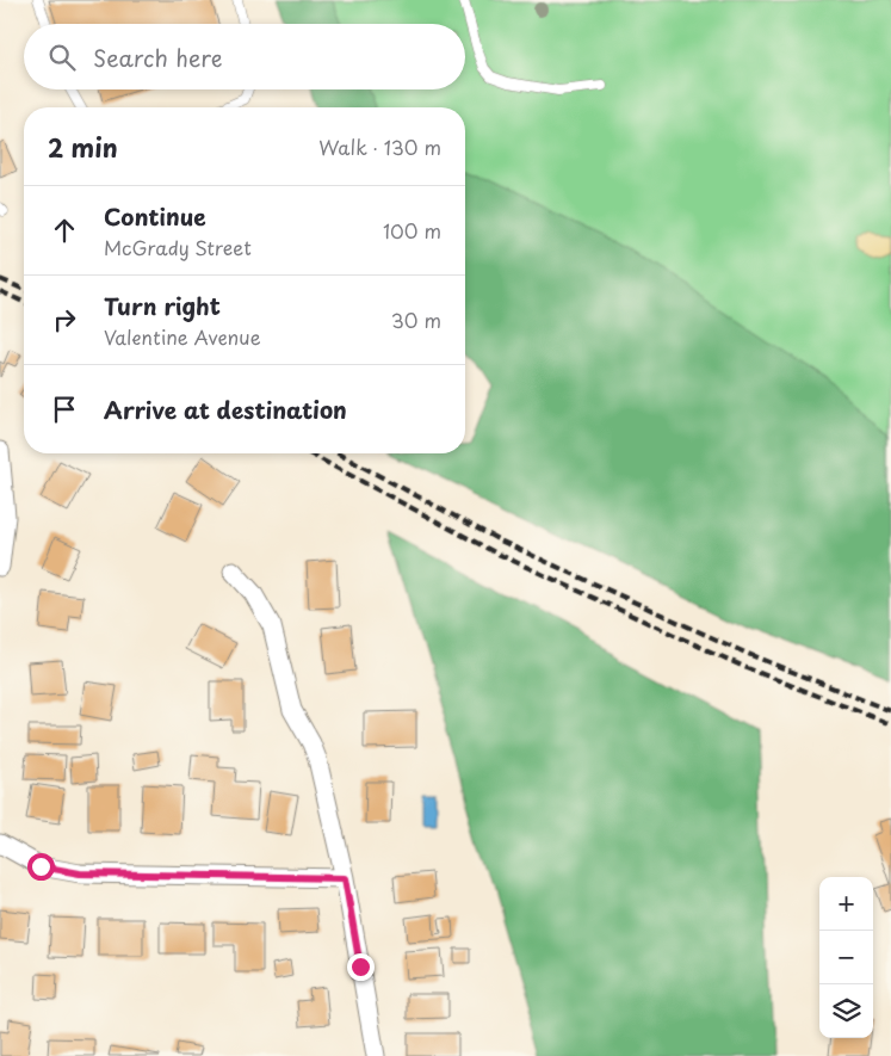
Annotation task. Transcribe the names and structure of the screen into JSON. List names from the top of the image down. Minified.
{"page":{"search":"Search here","heading":["2 min","Walk · 130 m"],"list":[["Continue","McGrady Street","100 m"],["Turn right","Valentine Avenue","30 m"],"Arrive at destination"],"map_buttons":["+","−"]}}
